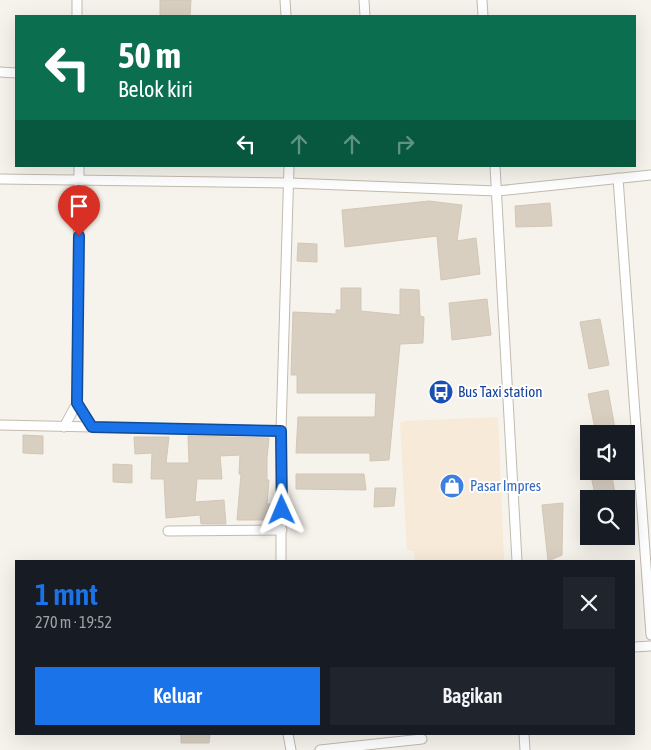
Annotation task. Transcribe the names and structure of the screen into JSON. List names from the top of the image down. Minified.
{"places":{"bus stop":["Bus Taxi station"],"shop":["Pasar Impres"]},"page":{"turn":["50 m","Belok kiri"],"heading":["1 mnt","270 m · 19:52"],"buttons":["Keluar","Bagikan"]}}
